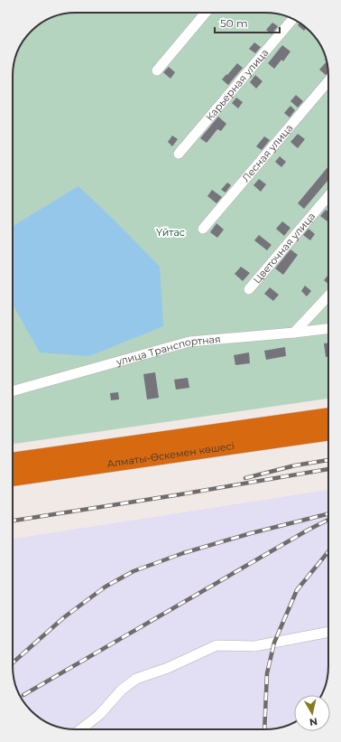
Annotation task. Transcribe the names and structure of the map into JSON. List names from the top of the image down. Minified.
{"streets":{"highway":["Алматы-Өскемен көшесі"],"street":["Карьерная улица","Лесная улица","Цветочная улица","улица Транспортная"]},"parks":["Үйтас"],"scale_bar":"50 m","north":"bottom"}
